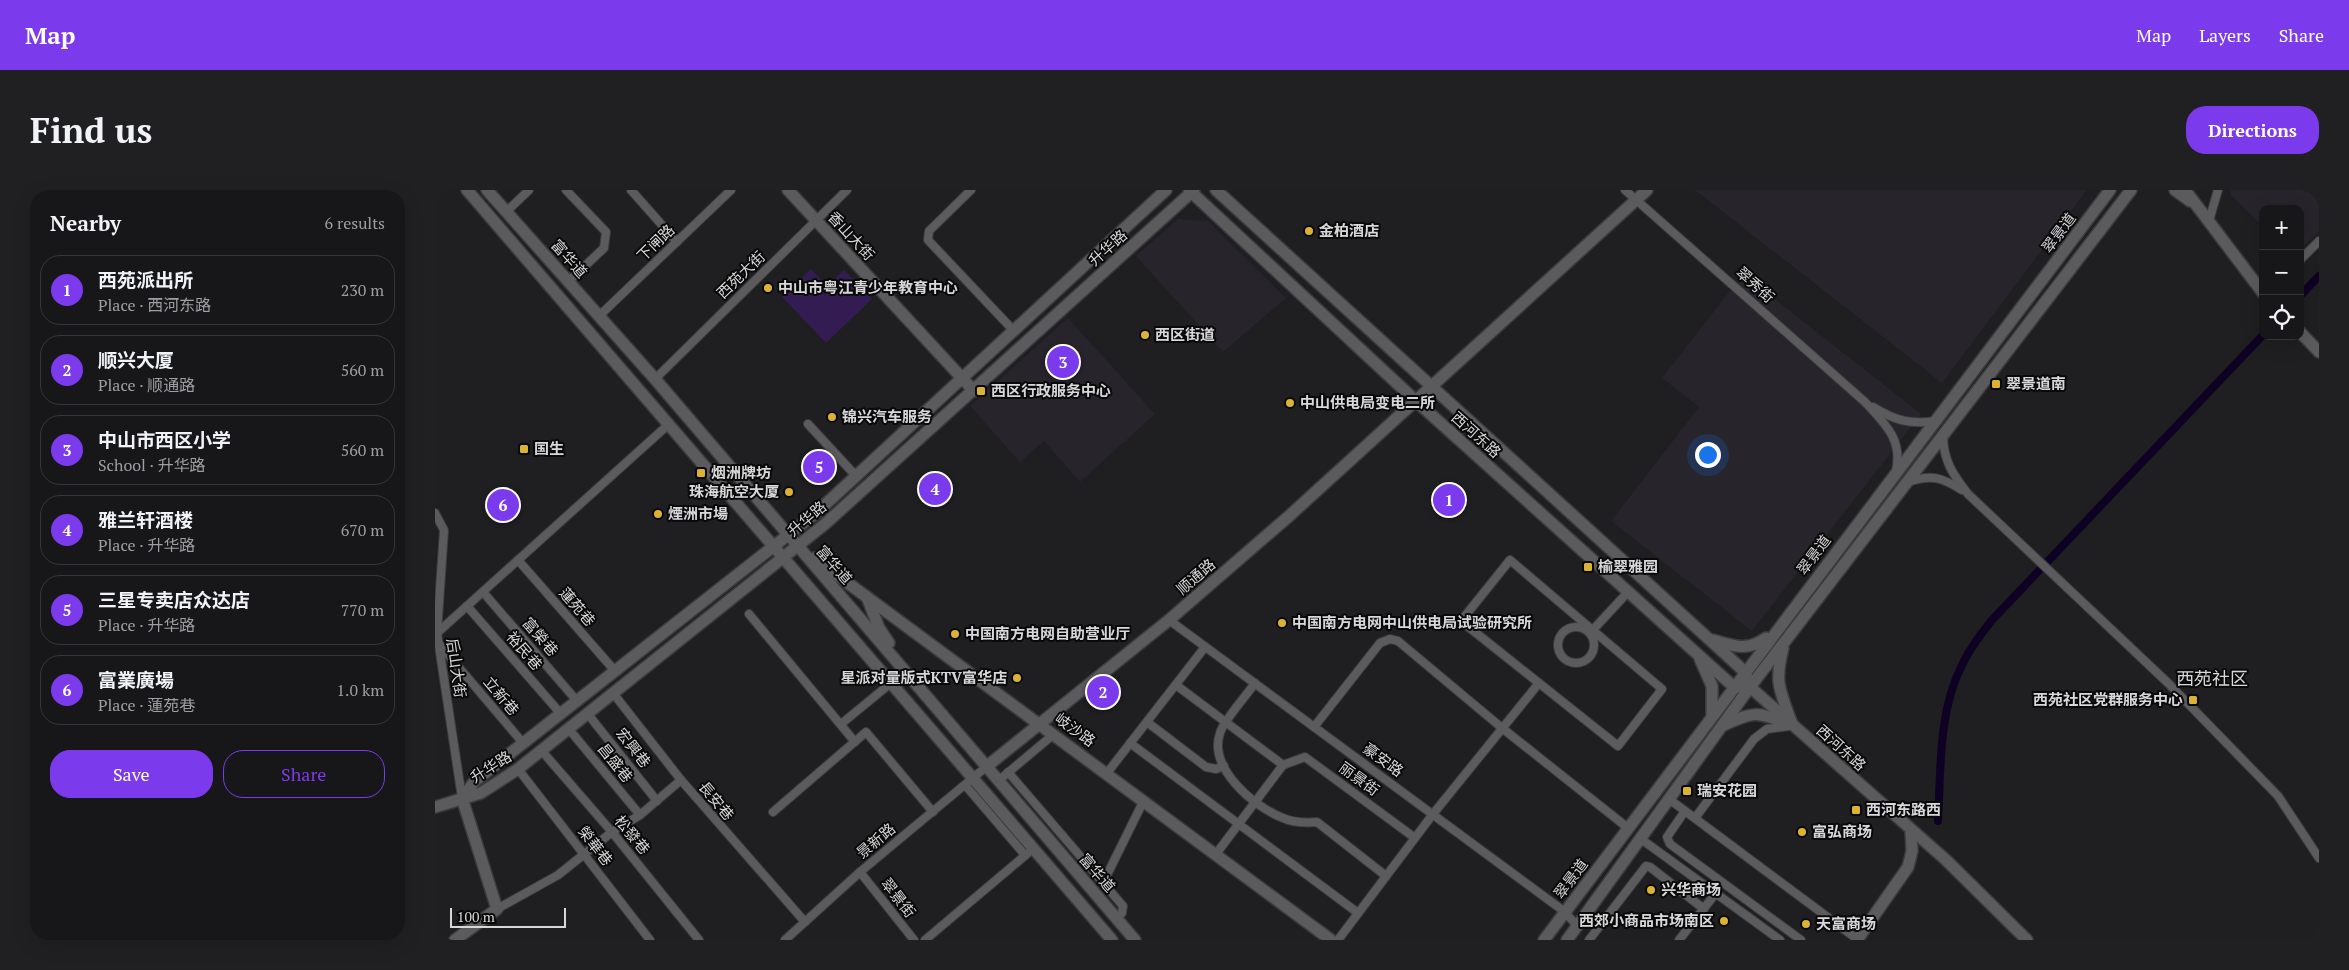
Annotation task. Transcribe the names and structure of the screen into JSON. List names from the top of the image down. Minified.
{"streets":{"main road":["翠景道","香山大街","升华路","富华道","西河东路","顺通路","岐沙路"],"street":["下闸路","西苑大街","翠秀街","蓮苑巷","富榮巷","裕民巷","后山大街","立新巷","宏興巷","豪安路","昌盛巷","丽景街","長安巷","松發巷","景新路","榮華巷","翠景街"]},"crossings":[["翠景道","西河东路"],["翠景道","豪安路"],["香山大街","升华路"],["香山大街","西苑大街"],["下闸路","富华道"],["升华路","富华道"],["升华路","西河东路"],["升华路","蓮苑巷"],["升华路","富榮巷"],["升华路","裕民巷"],["升华路","后山大街"],["升华路","立新巷"],["升华路","岐沙路"],["升华路","宏興巷"],["升华路","昌盛巷"],["升华路","長安巷"],["升华路","松發巷"],["升华路","榮華巷"],["富华道","西苑大街"],["富华道","顺通路"],["富华道","岐沙路"],["富华道","景新路"],["翠秀街","顺通路"],["西河东路","顺通路"],["顺通路","岐沙路"],["顺通路","豪安路"],["顺通路","景新路"],["后山大街","立新巷"],["長安巷","景新路"],["景新路","翠景街"]],"districts":["西苑社区"],"places":{"other":["金柏酒店","中山市粤江青少年教育中心","西区街道","中山供电局变电二所","锦兴汽车服务","珠海航空大厦","煙洲市場","中国南方电网中山供电局试验研究所","中国南方电网自助营业厅","星派对量版式KTV富华店","富弘商场","兴华商场","西郊小商品市场南区","天富商场"],"transit":["翠景道南","西区行政服务中心","国生","烟洲牌坊","榆翠雅园","西苑社区党群服务中心","瑞安花园","西河东路西"]},"scale_bar":"100 m","page":{"header":"Map","nav":["Map","Layers","Share"],"buttons":["Directions",["Save","Share"]],"title":"Find us","heading":["Nearby","6 results"],"map_buttons":["+","−"],"list":[{"mark":"1","name":"西苑派出所","note":"Place · 西河东路","value":"230 m"},{"mark":"2","name":"顺兴大厦","note":"Place · 顺通路","value":"560 m"},{"mark":"3","name":"中山市西区小学","note":"School · 升华路","value":"560 m"},{"mark":"4","name":"雅兰轩酒楼","note":"Place · 升华路","value":"670 m"},{"mark":"5","name":"三星专卖店众达店","note":"Place · 升华路","value":"770 m"},{"mark":"6","name":"富業廣場","note":"Place · 蓮苑巷","value":"1.0 km"}],"pins":["3","5","4","1","6","2"],"scale":"100 m"}}
